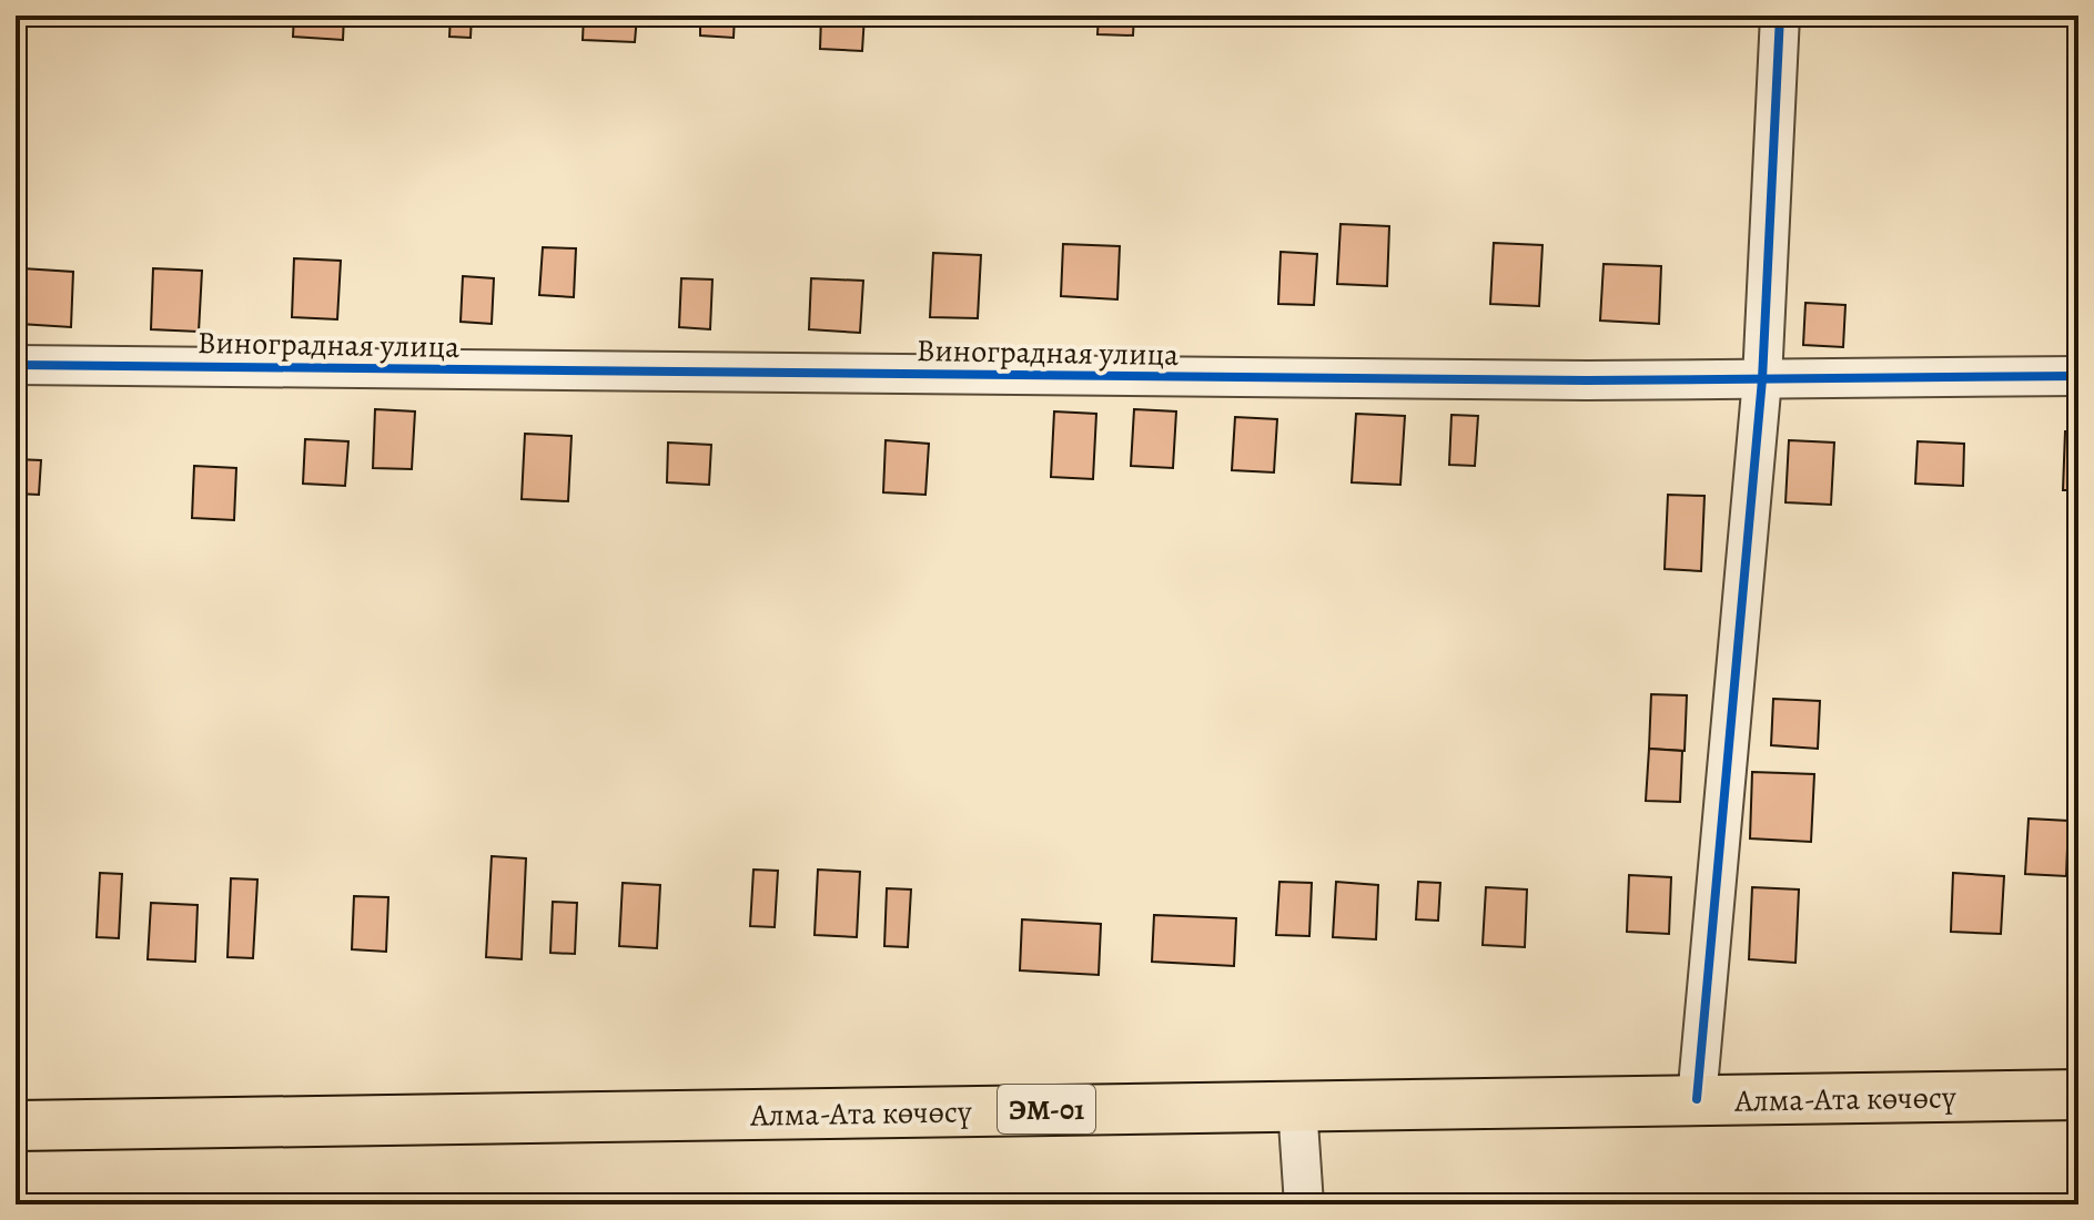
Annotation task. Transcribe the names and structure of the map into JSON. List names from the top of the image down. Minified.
{"streets":{"highway":["Алма-Ата көчөсү","ЭМ-01"],"street":["Виноградная улица"]}}
